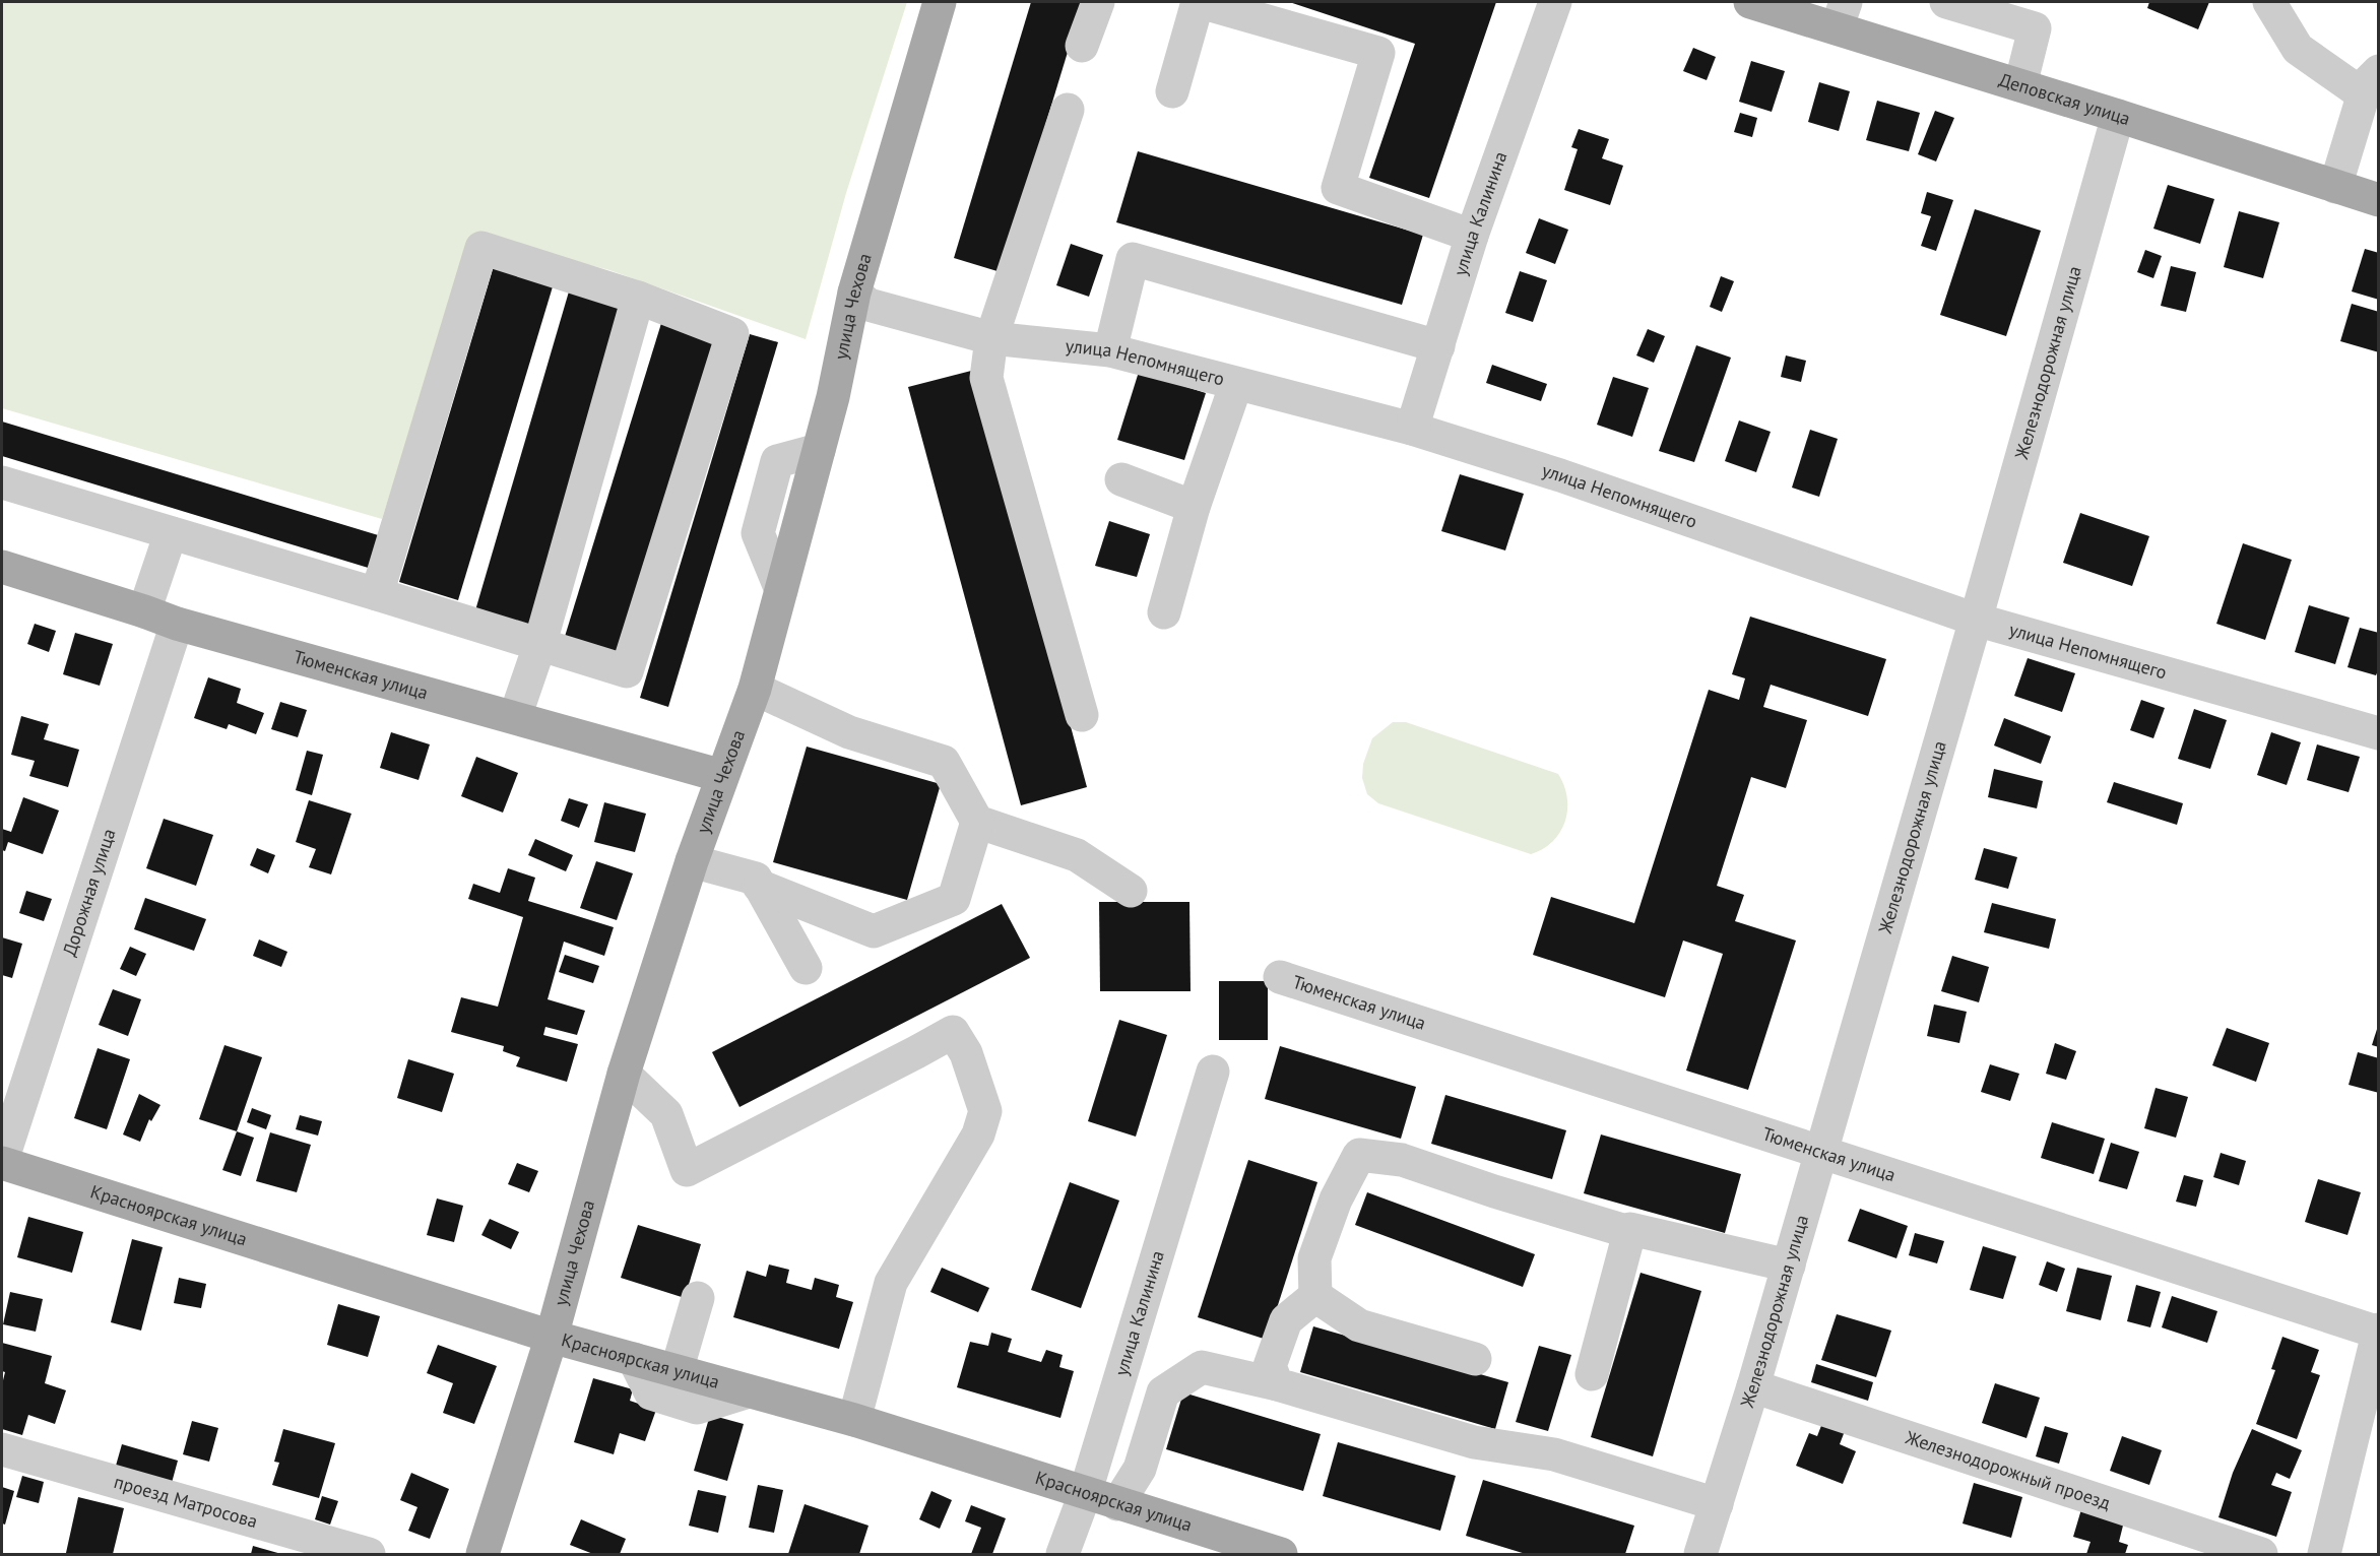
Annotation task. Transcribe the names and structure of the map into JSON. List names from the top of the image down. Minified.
{"streets":{"main road":["Деповская улица","улица Чехова","Тюменская улица","Красноярская улица"],"street":["улица Калинина","Железнодорожная улица","улица Непомнящего","Дорожная улица","Железнодорожный проезд","проезд Матросова"]},"crossings":[["Деповская улица","Железнодорожная улица"],["улица Калинина","улица Непомнящего"],["улица Калинина","Красноярская улица"],["улица Чехова","улица Непомнящего"],["улица Чехова","Тюменская улица"],["улица Чехова","Красноярская улица"],["Железнодорожная улица","улица Непомнящего"],["Железнодорожная улица","Тюменская улица"],["Железнодорожная улица","Железнодорожный проезд"],["Тюменская улица","Дорожная улица"],["Дорожная улица","Красноярская улица"]]}
